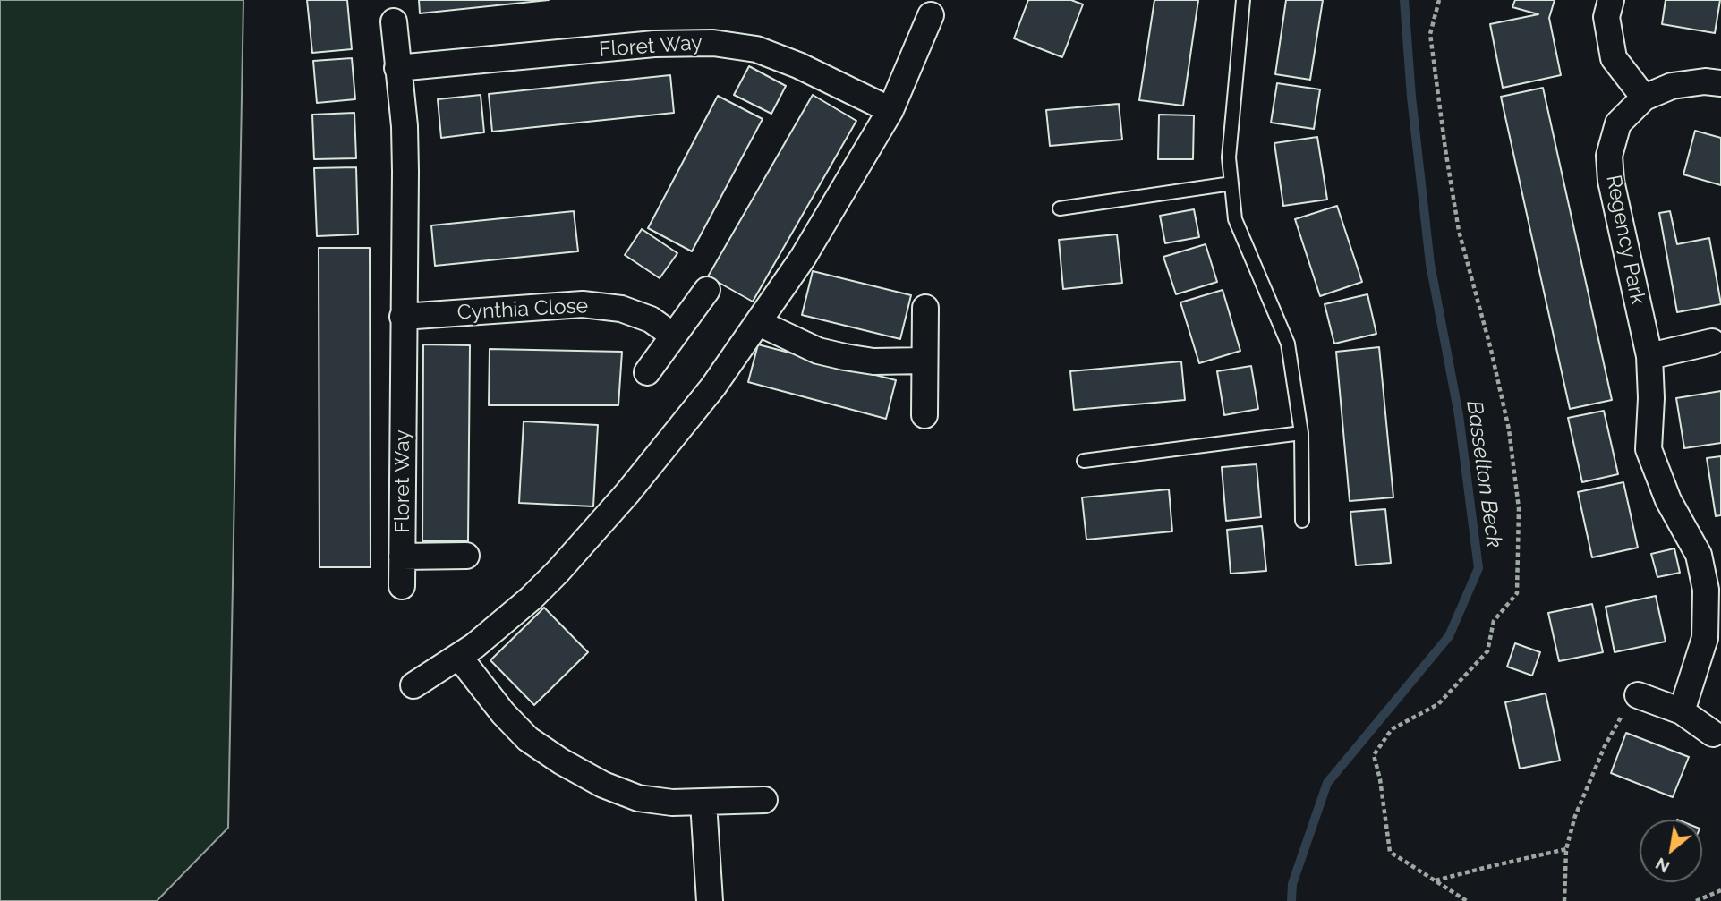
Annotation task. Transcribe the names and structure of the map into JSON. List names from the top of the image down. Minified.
{"streets":{"street":["Floret Way","Regency Park","Cynthia Close"]},"crossings":[["Floret Way","Cynthia Close"]],"water":["Basselton Beck"],"north":"bottom left"}
